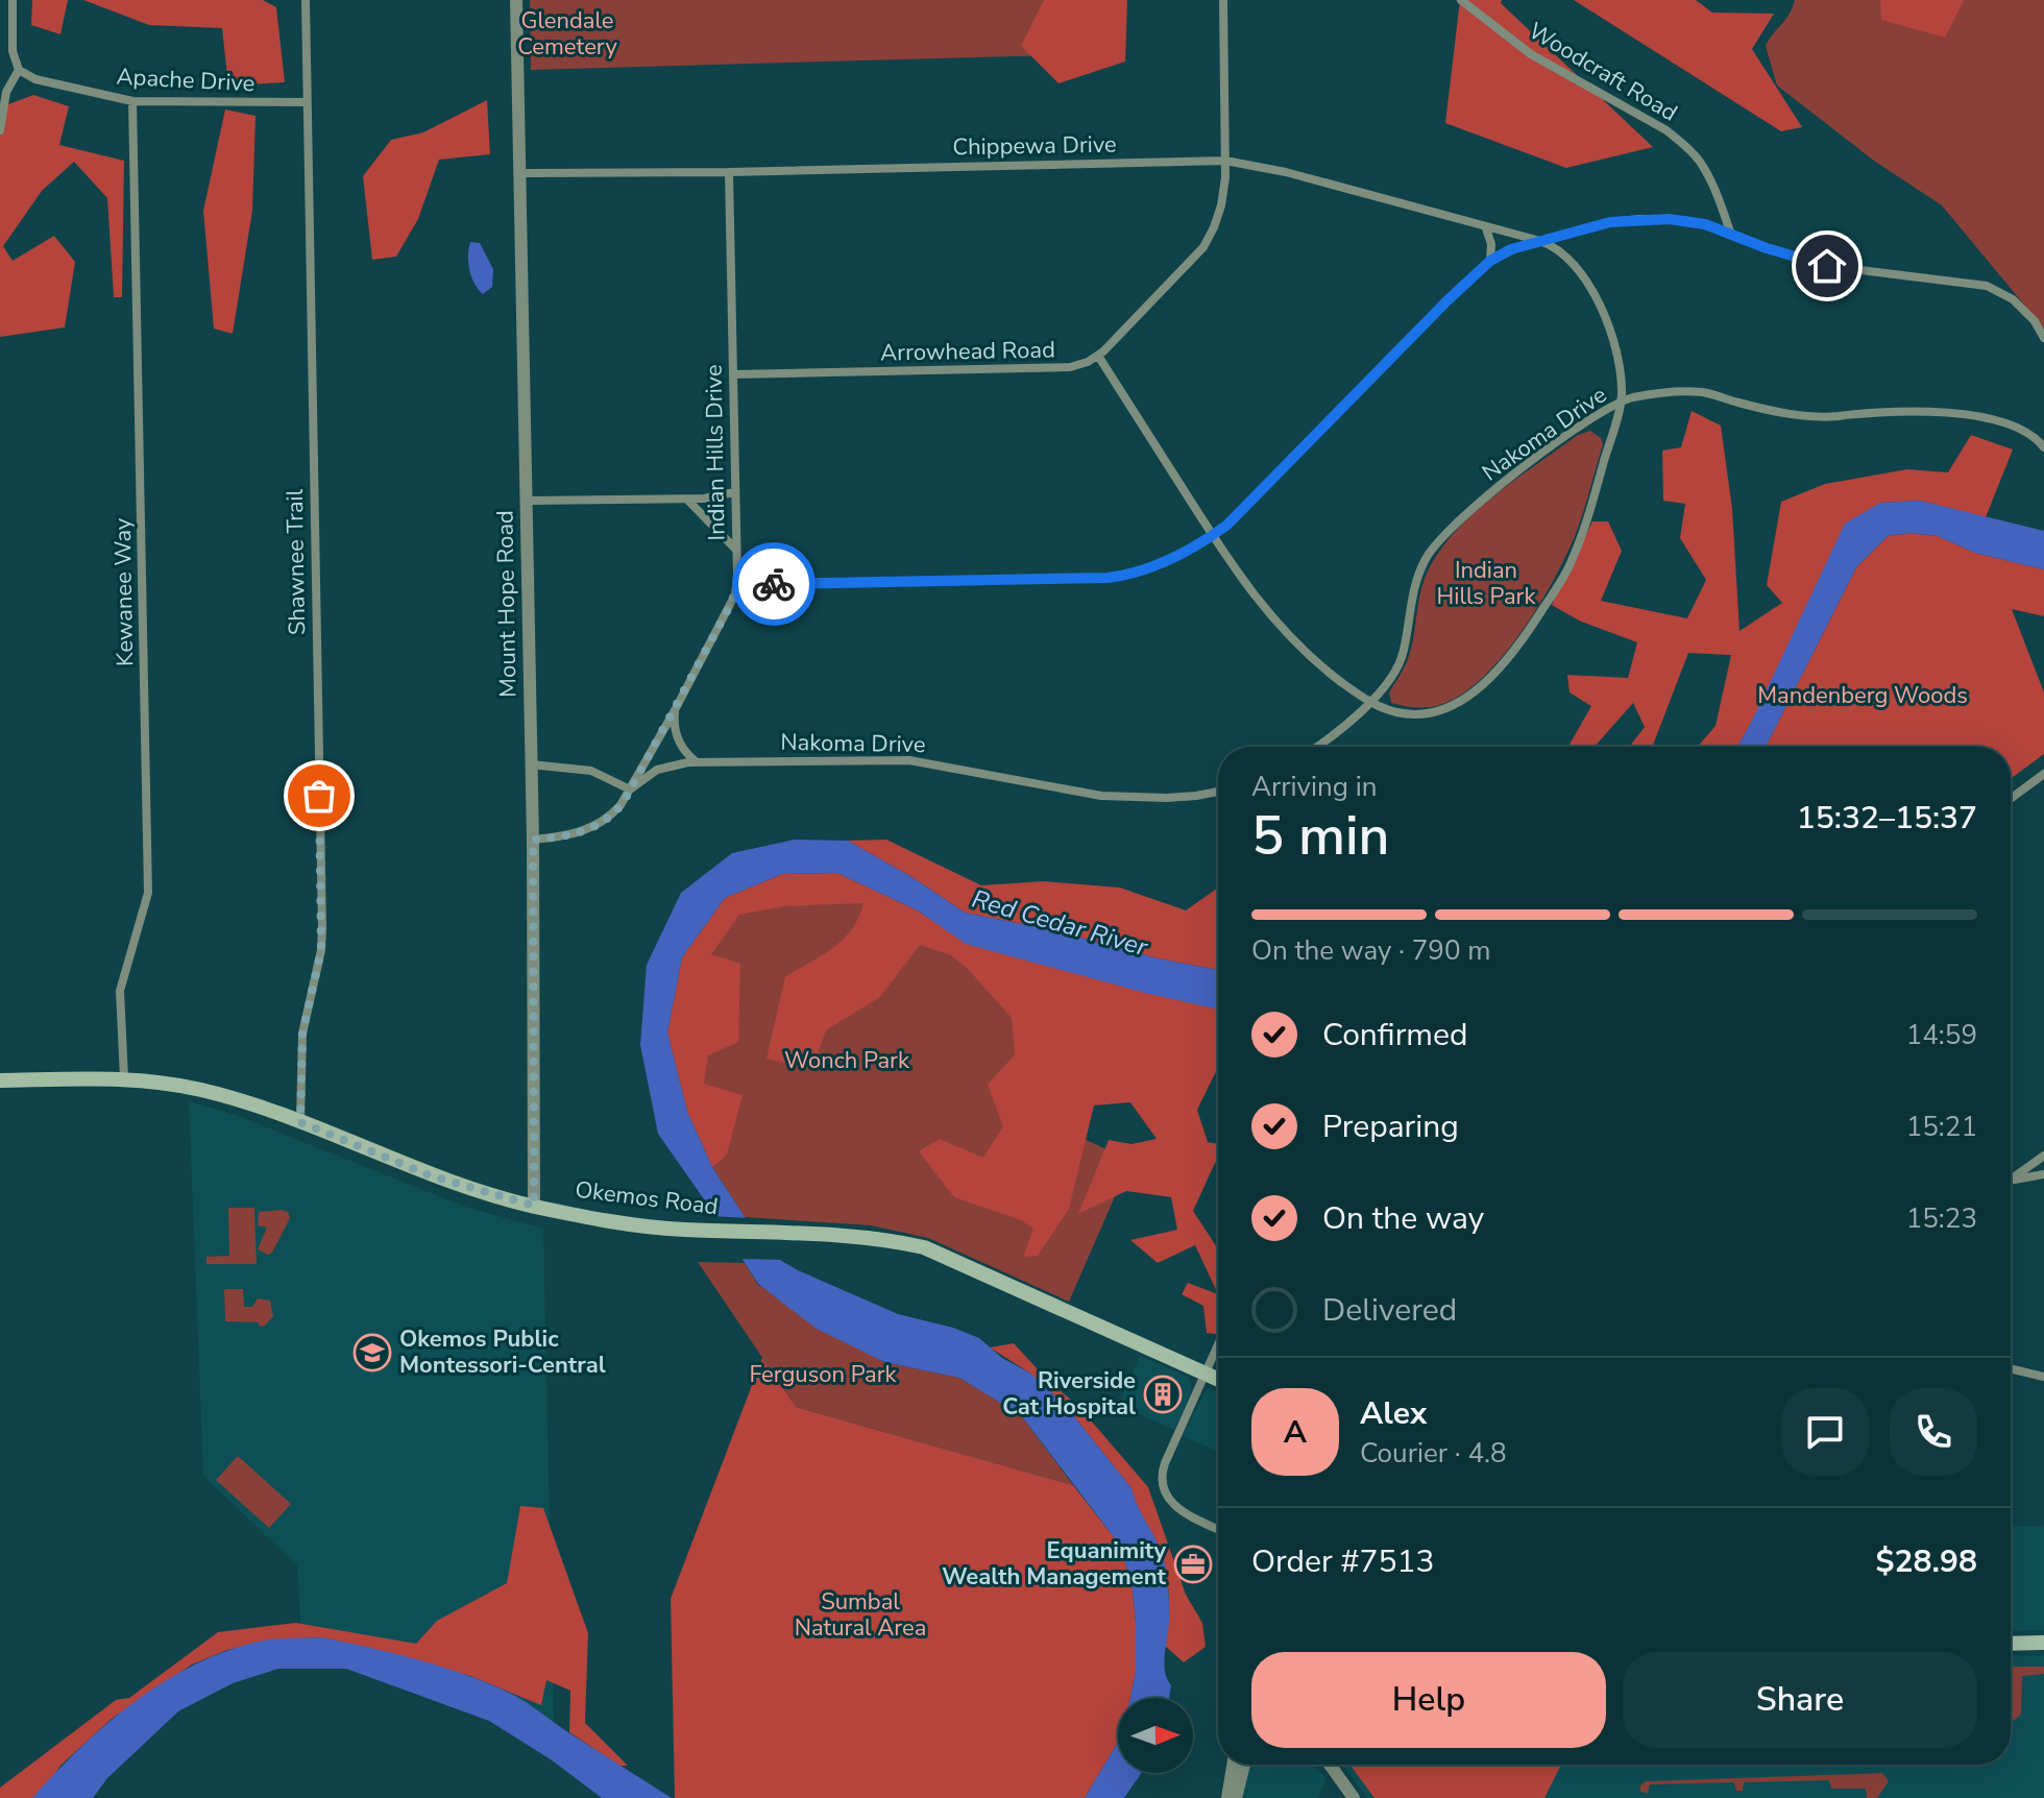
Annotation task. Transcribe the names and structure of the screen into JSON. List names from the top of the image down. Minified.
{"streets":{"main road":["Okemos Road"],"street":["Woodcraft Road","Apache Drive","Chippewa Drive","Arrowhead Road","Nakoma Drive","Indian Hills Drive","Shawnee Trail","Kewanee Way","Mount Hope Road"]},"crossings":[["Apache Drive","Shawnee Trail"],["Apache Drive","Kewanee Way"],["Chippewa Drive","Arrowhead Road"],["Chippewa Drive","Indian Hills Drive"],["Chippewa Drive","Mount Hope Road"],["Arrowhead Road","Indian Hills Drive"],["Nakoma Drive","Indian Hills Drive"],["Indian Hills Drive","Mount Hope Road"],["Shawnee Trail","Okemos Road"],["Kewanee Way","Okemos Road"],["Mount Hope Road","Okemos Road"]],"water":["Red Cedar River"],"parks":["Glendale Cemetery","Indian Hills Park","Mandenberg Woods","Wonch Park","Ferguson Park","Sumbal Natural Area"],"places":{"school or university":["Okemos Public Montessori-Central"],"building":["Riverside Cat Hospital"],"office":["Equanimity Wealth Management"]},"north":"right","page":{"heading":["5 min","Arriving in","15:32–15:37"],"panel":["Alex","Courier · 4.8","Order #7513","$28.98"],"bar":"On the way · 790 m","list":[["Confirmed","14:59"],["Preparing","15:21"],["On the way","15:23"],"Delivered"],"round":"A","buttons":["Help","Share"]}}
